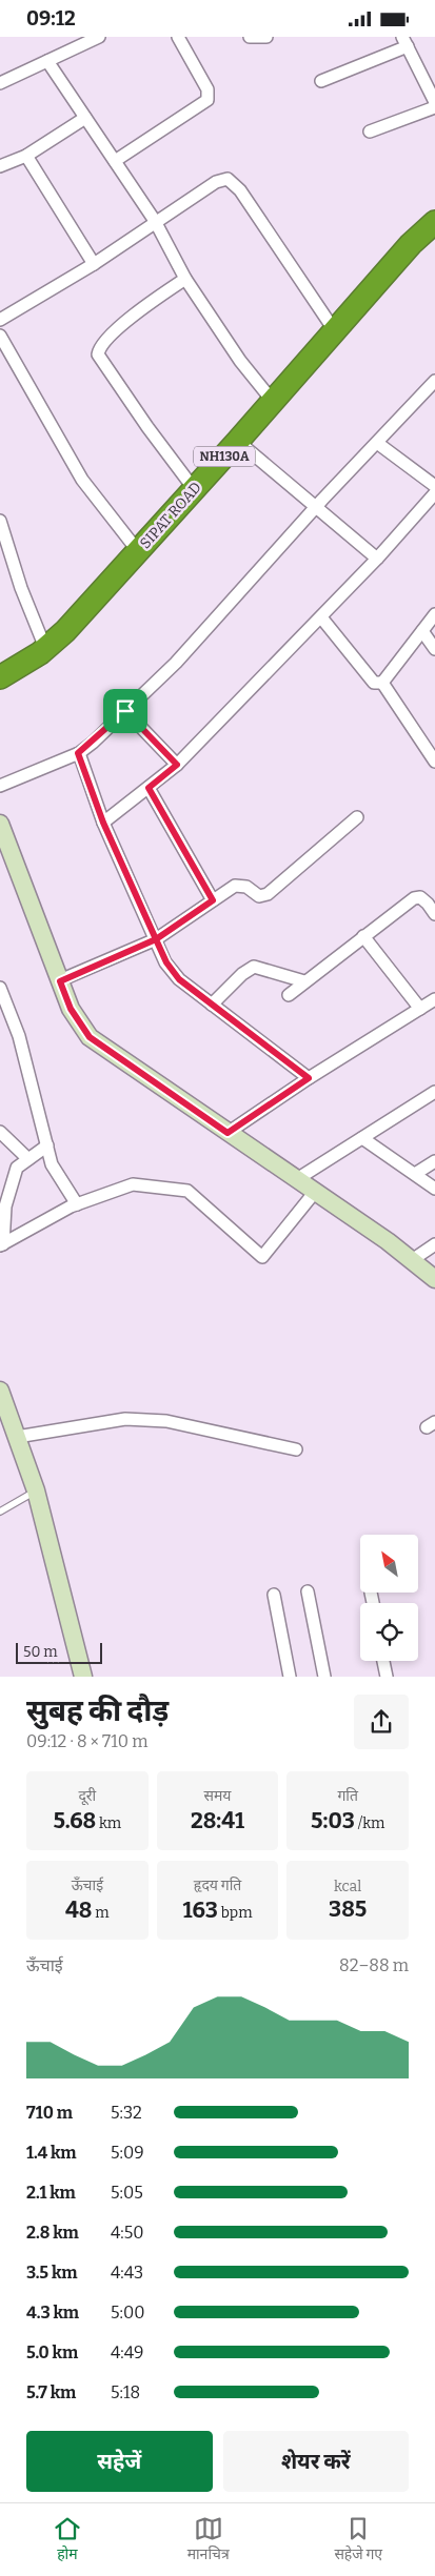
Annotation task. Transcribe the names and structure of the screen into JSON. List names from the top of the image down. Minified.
{"streets":{"highway":["NH130A","SIPAT ROAD"]},"scale_bar":"50 m","north":"top left","page":{"status":"09:12","scale":"50 m","heading":["सुबह की दौड़","09:12 · 8 × 710 m"],"stats":[["दूरी","5.68 km"],["समय","28:41"],["गति","5:03 /km"],["ऊँचाई","48 m"],["हृदय गति","163 bpm"],["kcal","385"]],"chart":["ऊँचाई","82–88 m"],"list":[{"name":"710 m","note":"5:32"},{"name":"1.4 km","note":"5:09"},{"name":"2.1 km","note":"5:05"},{"name":"2.8 km","note":"4:50"},{"name":"3.5 km","note":"4:43"},{"name":"4.3 km","note":"5:00"},{"name":"5.0 km","note":"4:49"},{"name":"5.7 km","note":"5:18"}],"buttons":["सहेजें","शेयर करें"],"tabs":["होम","मानचित्र","सहेजे गए"]}}
